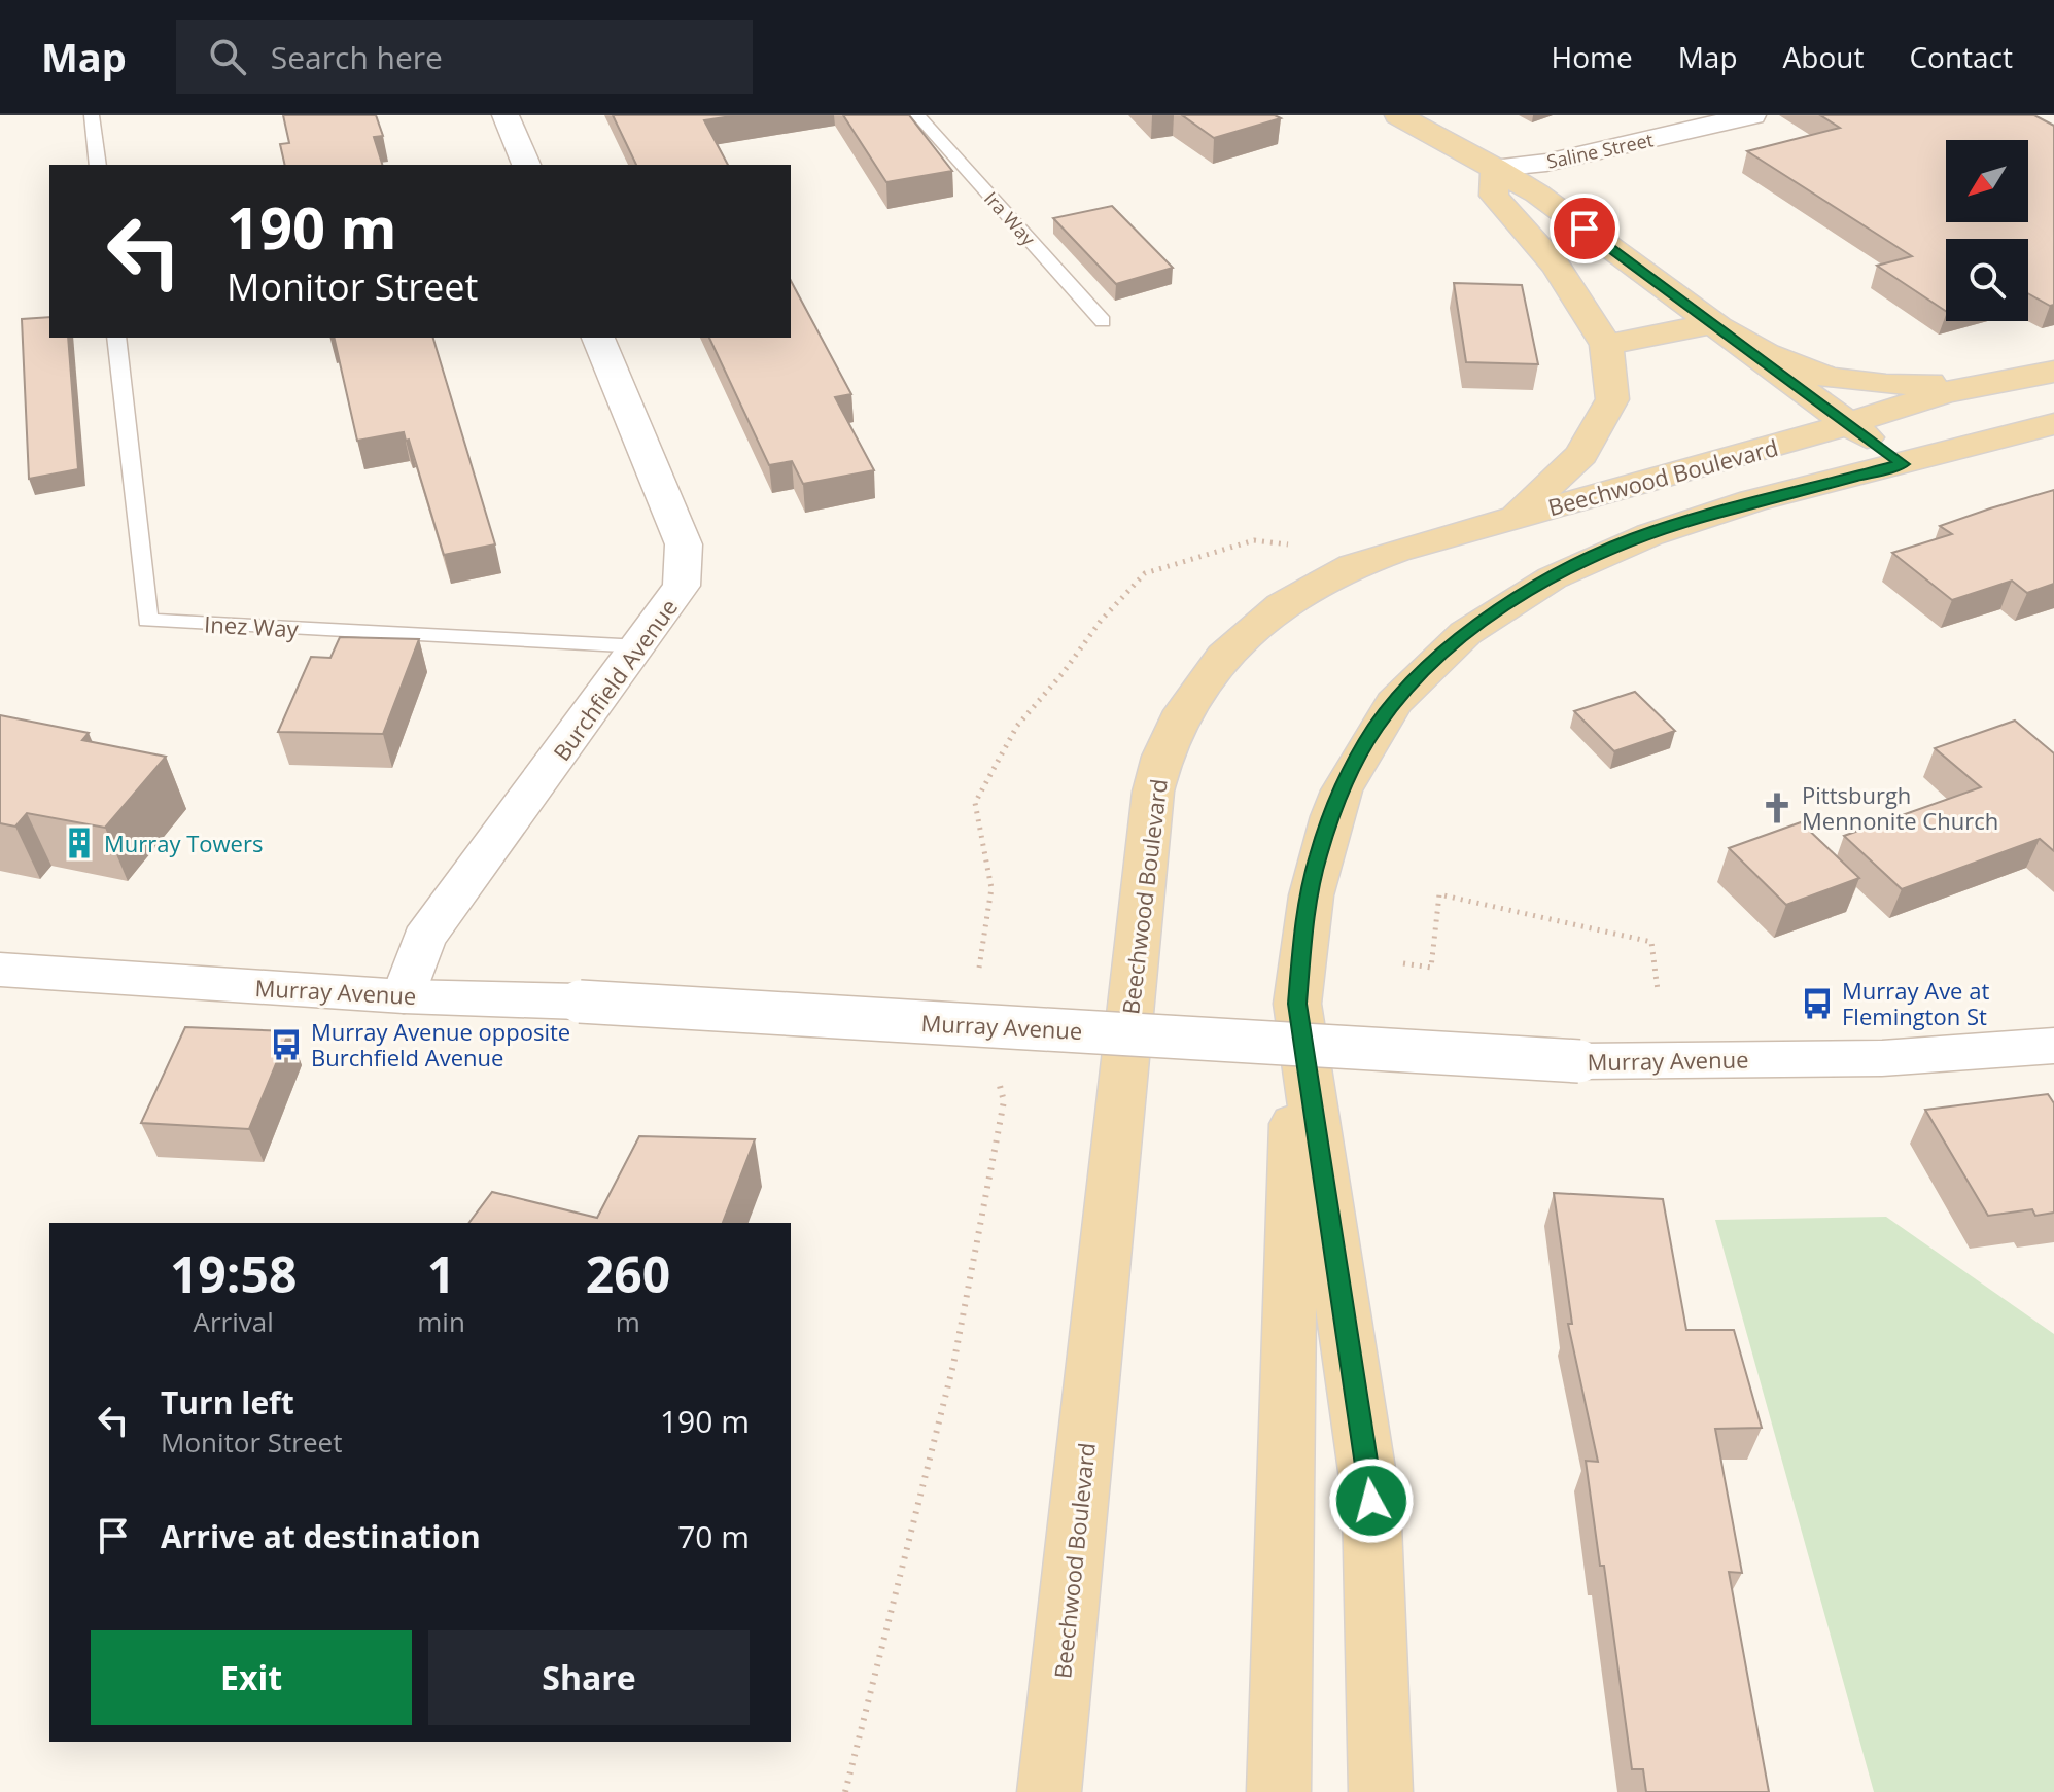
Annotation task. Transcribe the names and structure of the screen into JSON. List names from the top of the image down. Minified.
{"streets":{"main road":["Saline Street","Beechwood Boulevard","Burchfield Avenue","Murray Avenue"],"lane":["Ira Way","Inez Way"]},"crossings":[["Inez Way","Burchfield Avenue"],["Burchfield Avenue","Murray Avenue"]],"places":{"church":["Pittsburgh Mennonite Church"],"building":["Murray Towers"],"bus stop":["Murray Ave at Flemington St","Murray Avenue opposite Burchfield Avenue"]},"north":"bottom left","page":{"header":"Map","search":"Search here","nav":["Home","Map","About","Contact"],"turn":["190 m","Monitor Street"],"eta":["19:58","Arrival","1","min","260","m"],"list":[{"name":"Turn left","note":"Monitor Street","value":"190 m"},{"name":"Arrive at destination","value":"70 m"}],"buttons":["Exit","Share"]}}
